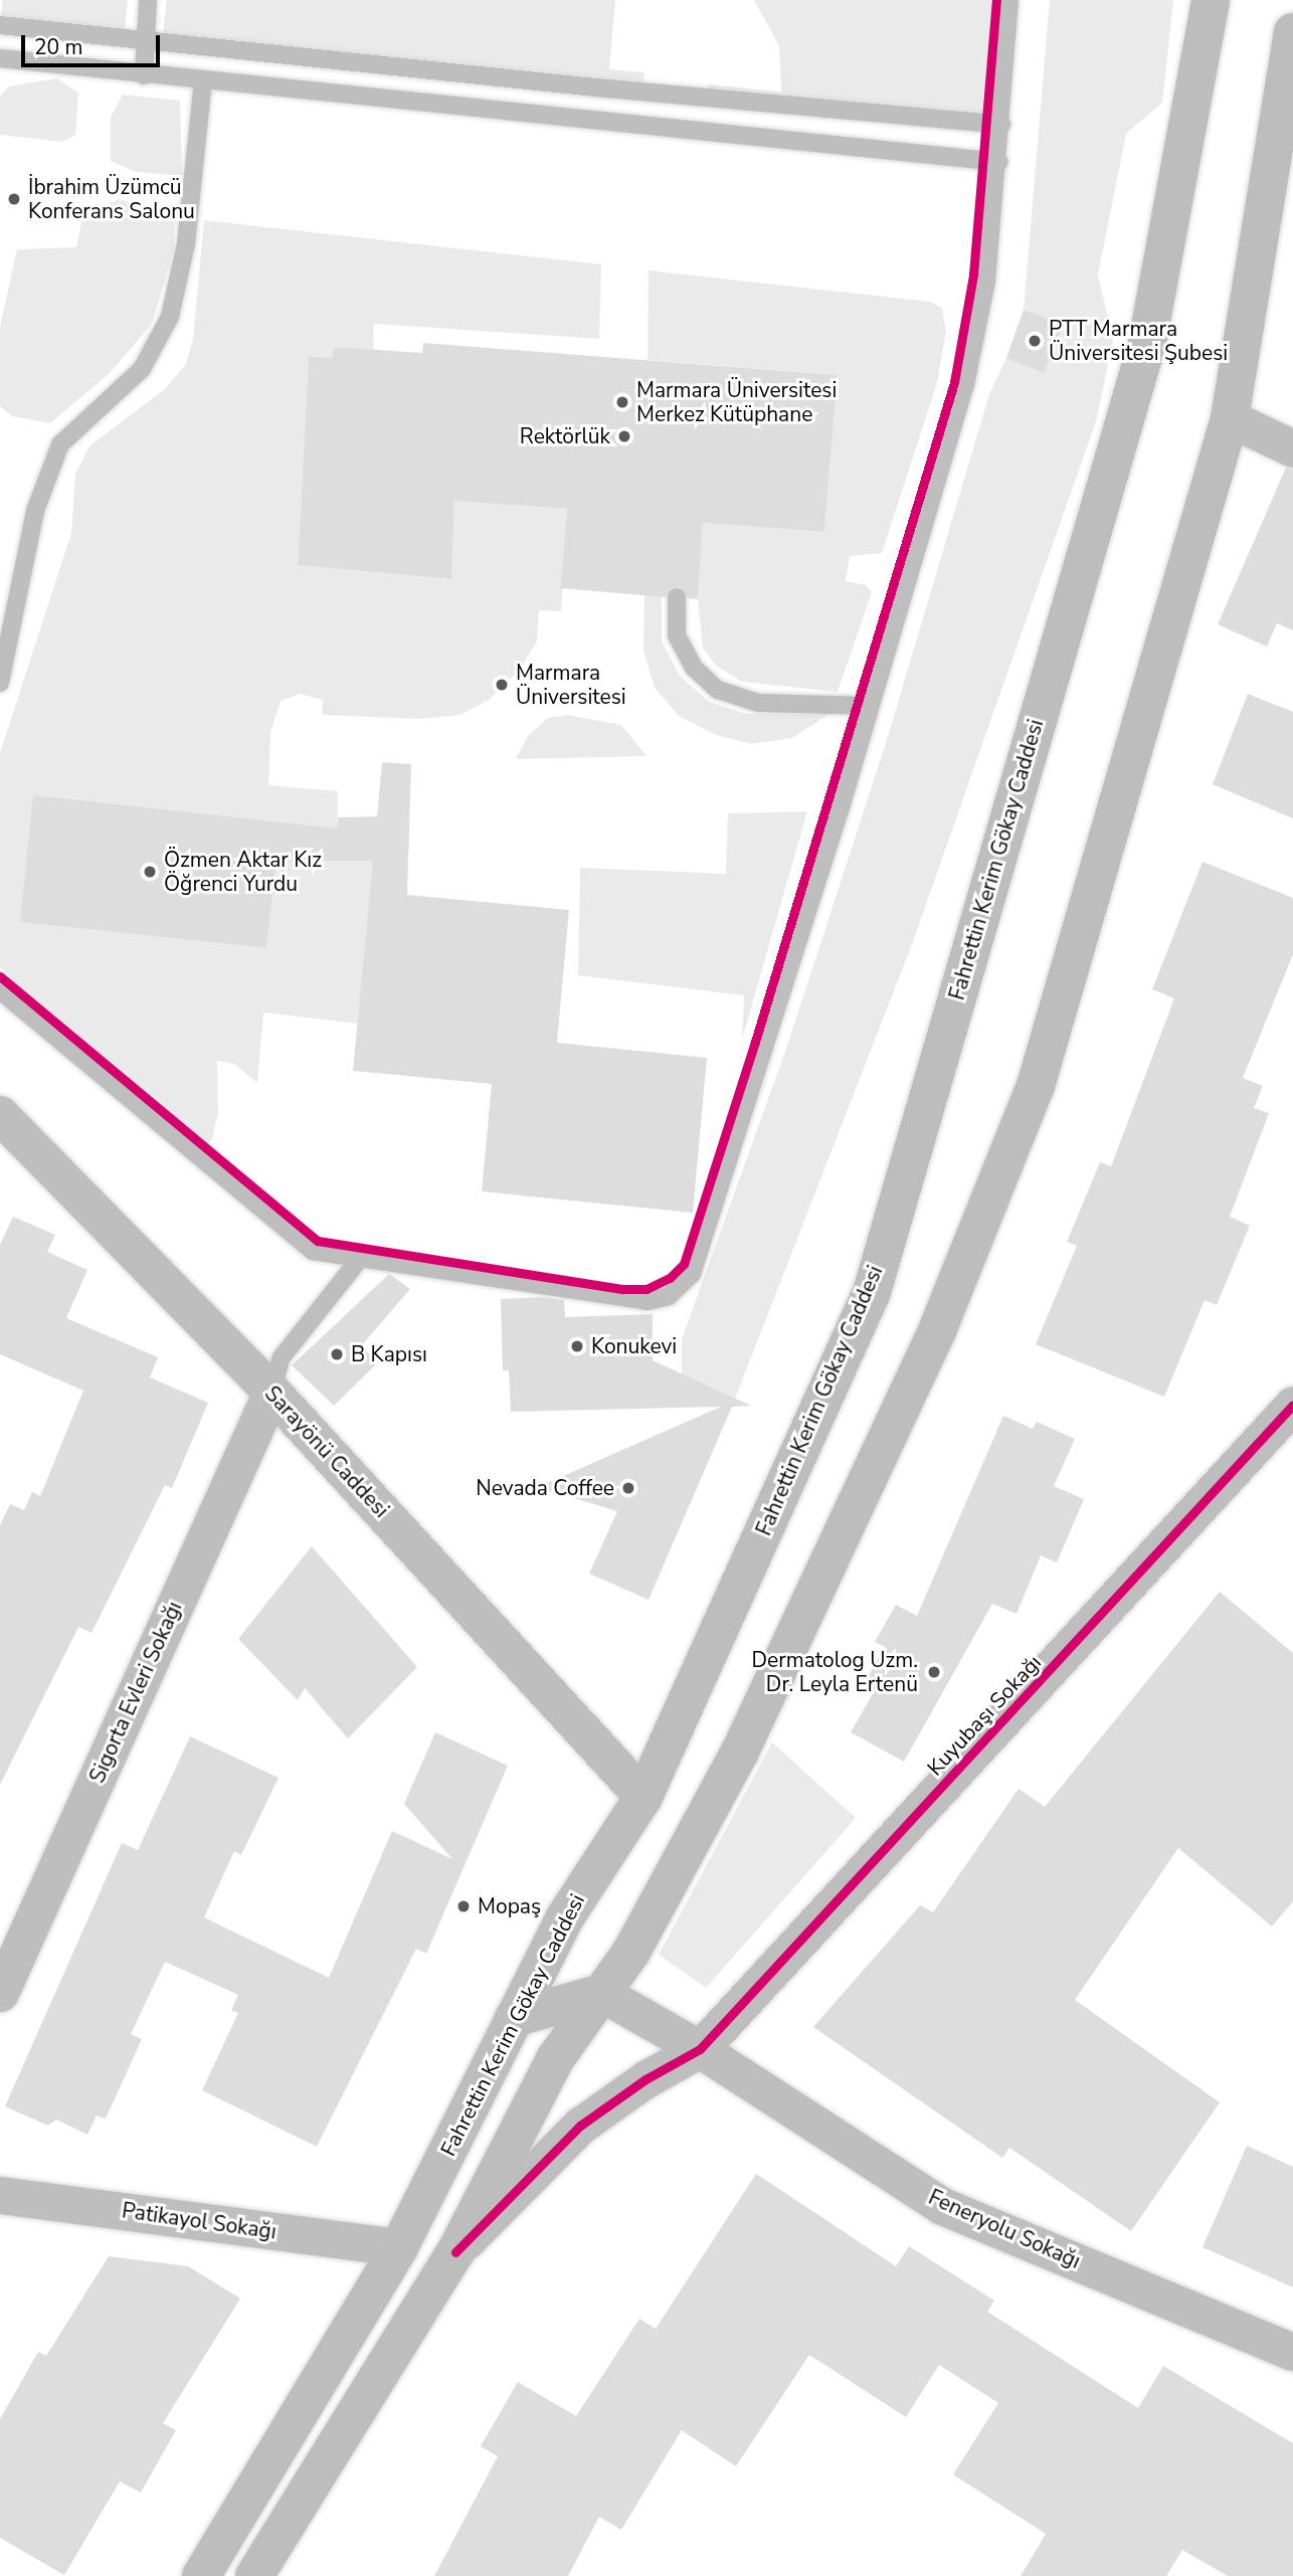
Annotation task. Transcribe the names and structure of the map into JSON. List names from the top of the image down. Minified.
{"streets":{"main road":["Fahrettin Kerim Gökay Caddesi"],"street":["Sarayönü Caddesi","Sigorta Evleri Sokağı","Kuyubaşı Sokağı","Patikayol Sokağı","Feneryolu Sokağı"]},"crossings":[["Fahrettin Kerim Gökay Caddesi","Sarayönü Caddesi"],["Fahrettin Kerim Gökay Caddesi","Patikayol Sokağı"],["Sarayönü Caddesi","Sigorta Evleri Sokağı"],["Kuyubaşı Sokağı","Feneryolu Sokağı"]],"places":["İbrahim Üzümcü Konferans Salonu","PTT Marmara Üniversitesi Şubesi","Marmara Üniversitesi Merkez Kütüphane","Rektörlük","Marmara Üniversitesi","Özmen Aktar Kız Öğrenci Yurdu","Konukevi","B Kapısı","Nevada Coffee","Dermatolog Uzm. Dr. Leyla Ertenü","Mopaş"],"scale_bar":"20 m"}
